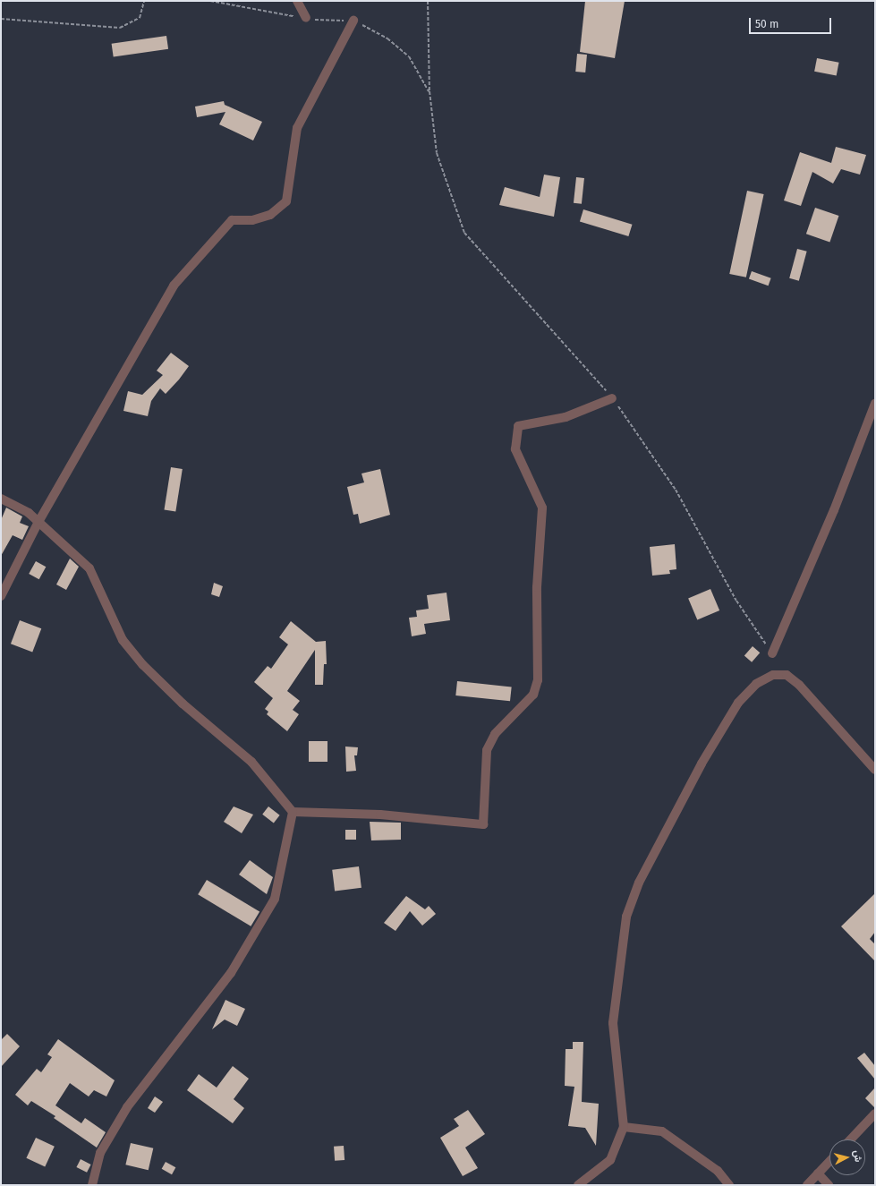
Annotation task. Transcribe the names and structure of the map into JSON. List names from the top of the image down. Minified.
{"scale_bar":"50 m","north":"right"}
